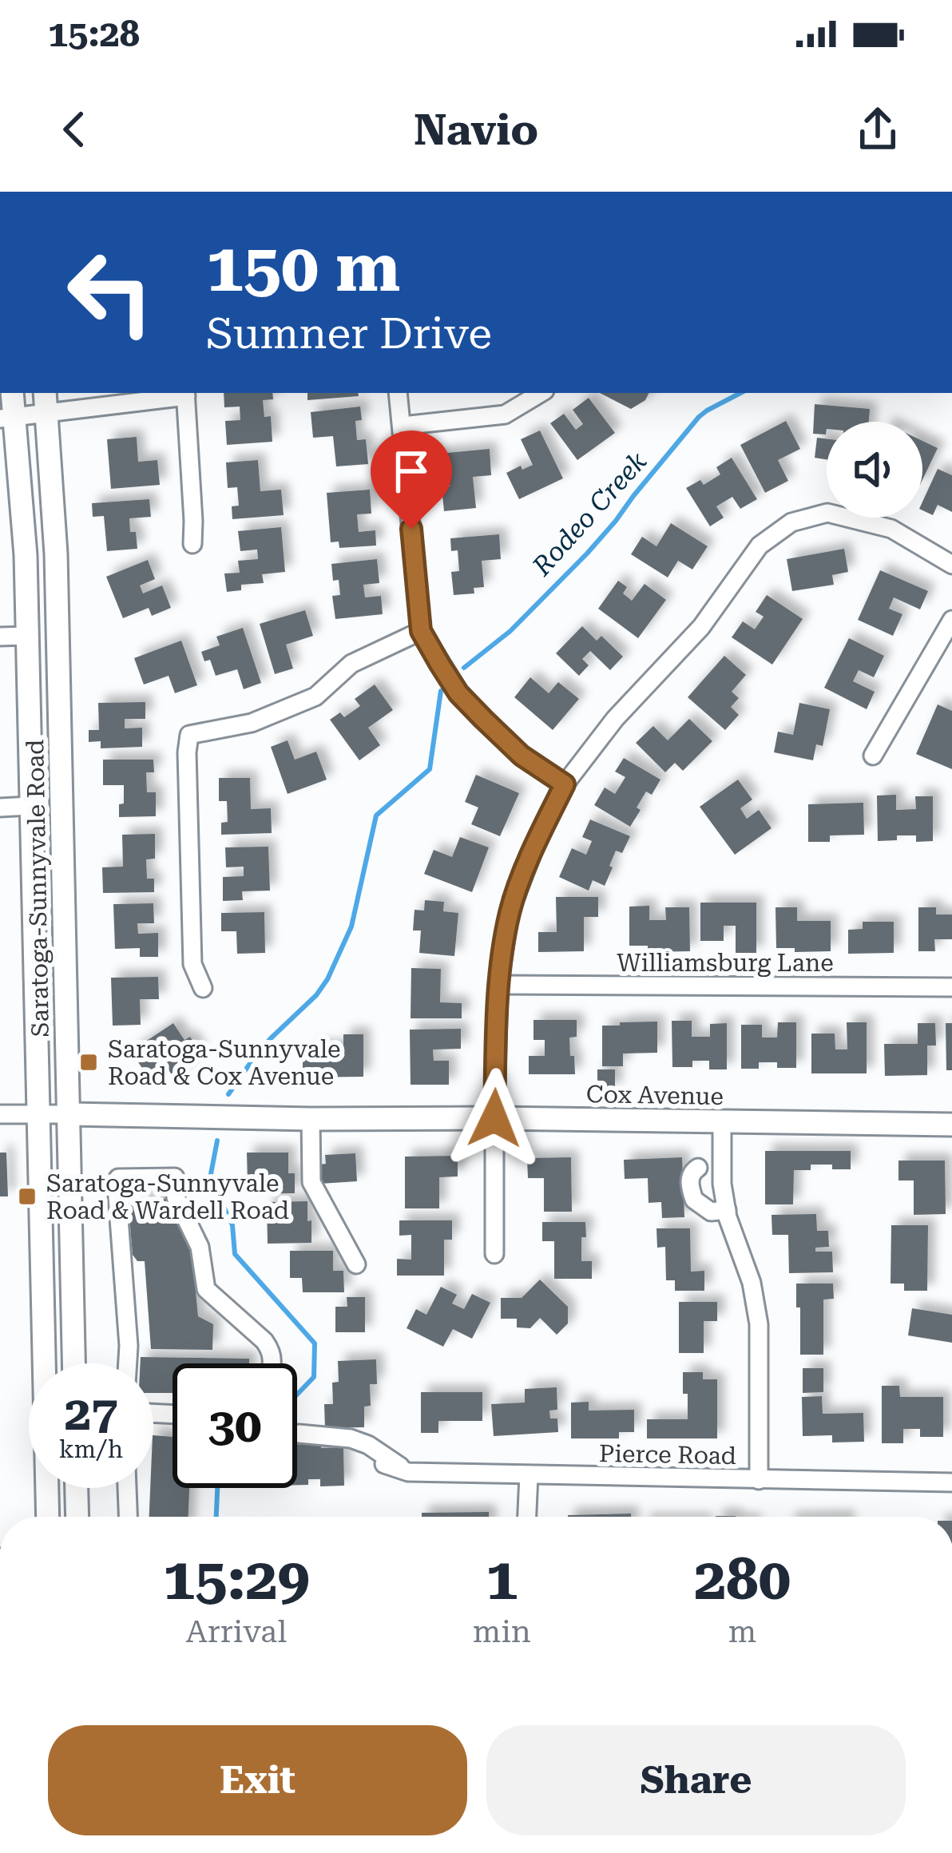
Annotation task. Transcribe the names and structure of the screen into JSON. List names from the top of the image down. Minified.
{"streets":{"main road":["Saratoga-Sunnyvale Road","Cox Avenue"],"street":["Williamsburg Lane","Pierce Road"]},"crossings":[["Saratoga-Sunnyvale Road","Cox Avenue"]],"water":["Rodeo Creek"],"places":{"transit":["Saratoga-Sunnyvale Road & Cox Avenue","Saratoga-Sunnyvale Road & Wardell Road"]},"page":{"status":"15:28","header":"Navio","turn":["150 m","Sumner Drive"],"speed":"27 km/h","limit":"30","eta":["15:29","Arrival","1","min","280","m"],"buttons":["Exit","Share"]}}
